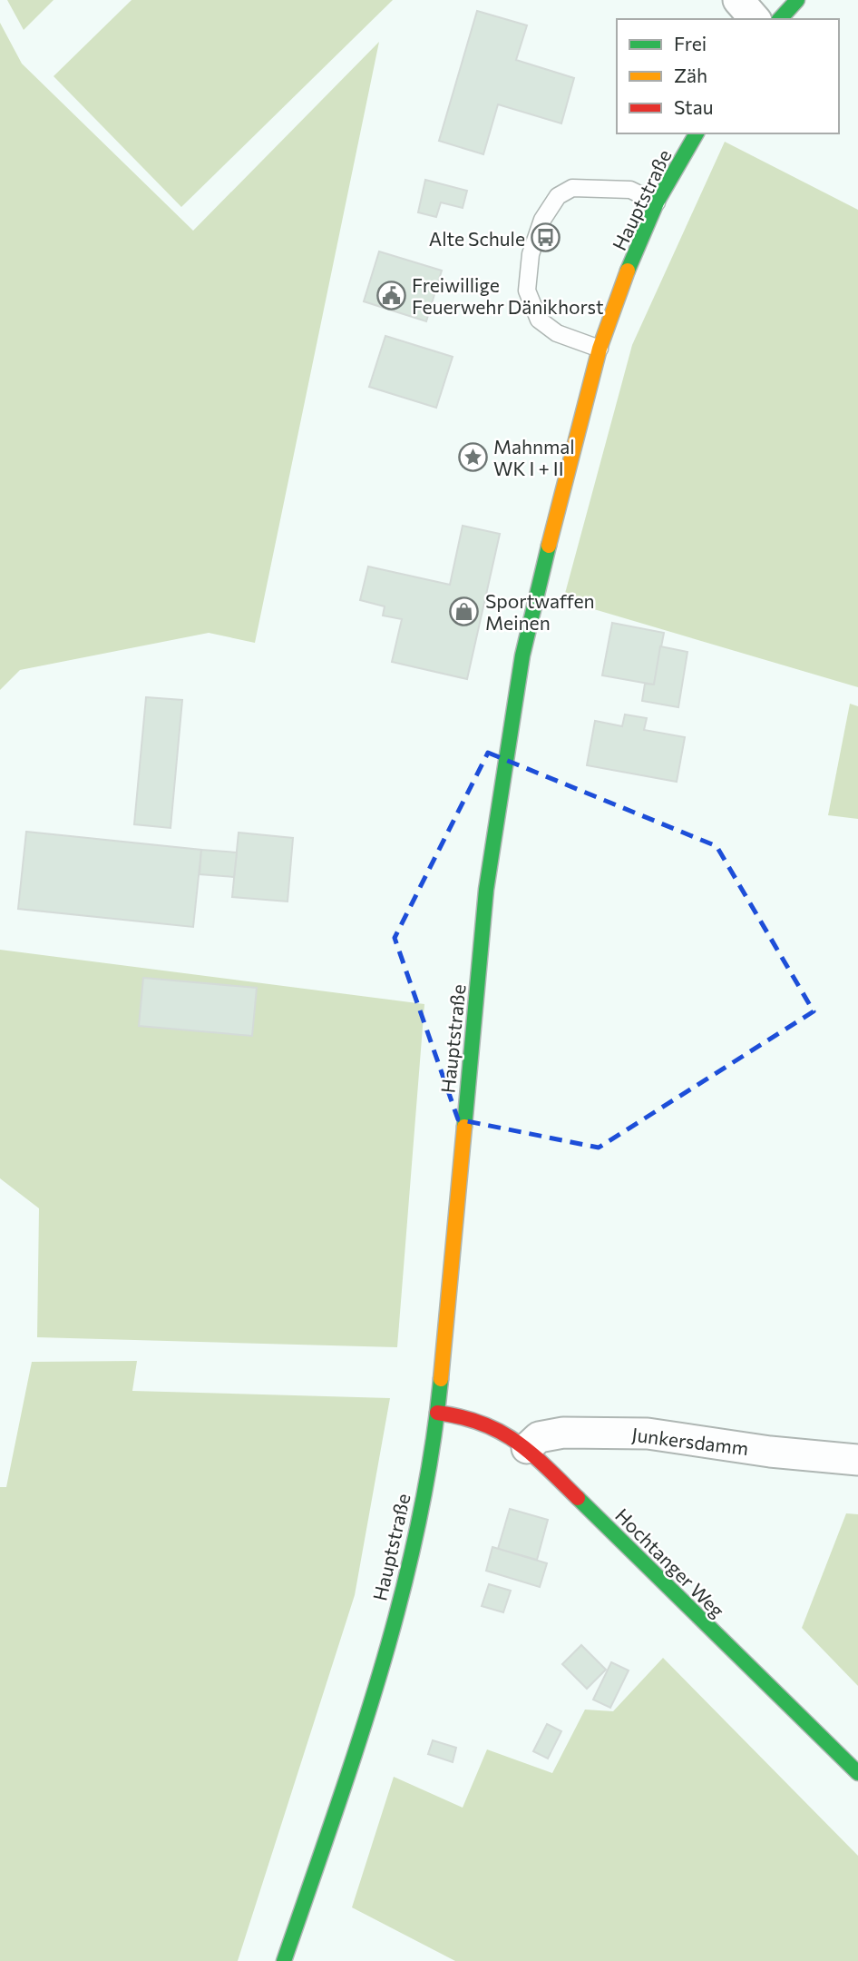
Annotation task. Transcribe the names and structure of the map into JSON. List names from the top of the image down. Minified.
{"streets":{"street":["Hauptstraße","Junkersdamm","Hochtanger Weg"]},"crossings":[["Hauptstraße","Hochtanger Weg"],["Junkersdamm","Hochtanger Weg"]],"places":{"bus stop":["Alte Schule"],"public building":["Freiwillige Feuerwehr Dänikhorst"],"place":["Mahnmal WK I + II"],"shop":["Sportwaffen Meinen"]},"legend":["Frei","Zäh","Stau"]}
